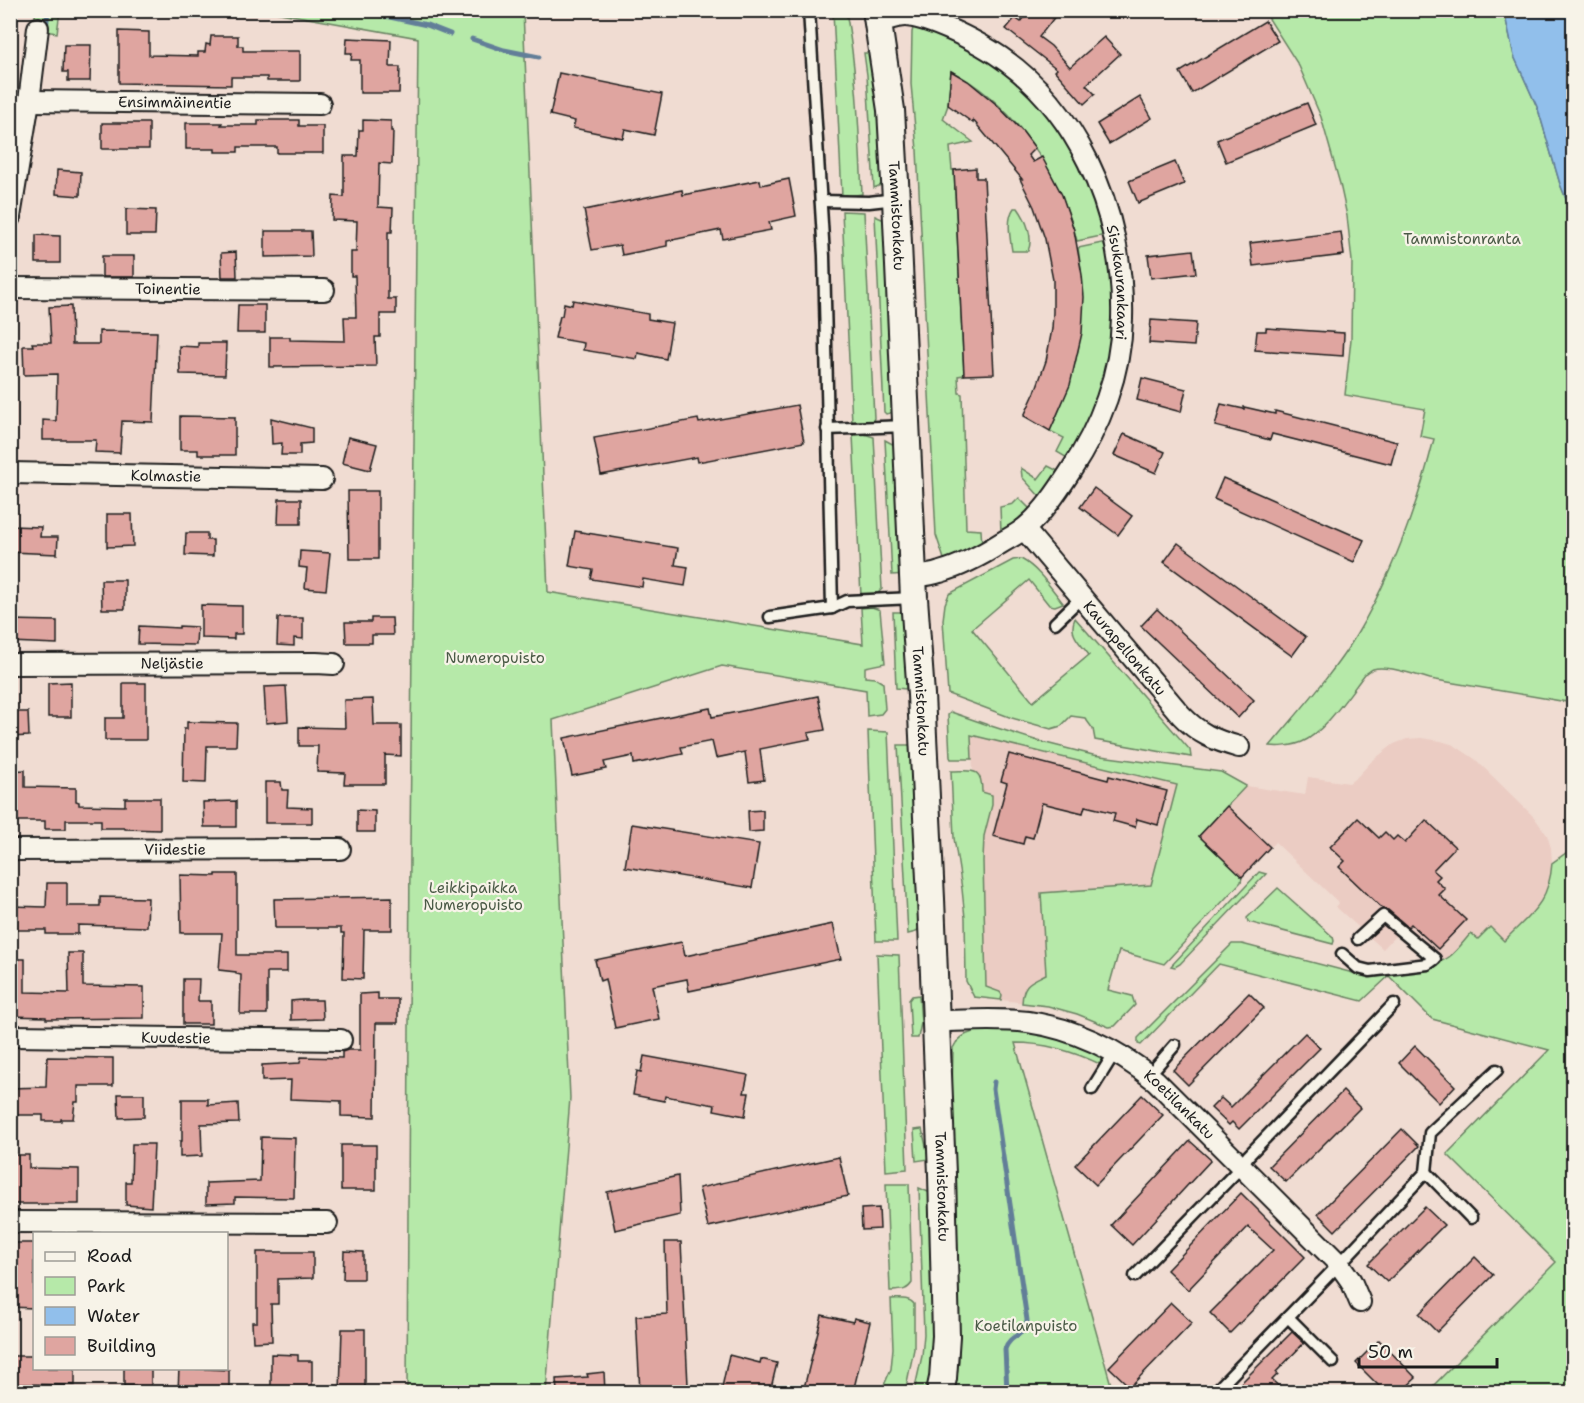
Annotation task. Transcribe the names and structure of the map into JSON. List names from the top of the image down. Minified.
{"streets":{"street":["Ensimmäinentie","Tammistonkatu","Sisukaurankaari","Toinentie","Kolmastie","Kaurapellonkatu","Neljästie","Viidestie","Kuudestie","Koetilankatu"]},"crossings":[["Tammistonkatu","Sisukaurankaari"],["Tammistonkatu","Koetilankatu"],["Sisukaurankaari","Kaurapellonkatu"]],"parks":["Tammistonranta","Numeropuisto","Leikkipaikka Numeropuisto","Koetilanpuisto"],"legend":["Road","Park","Water","Building"],"scale_bar":"50 m"}
